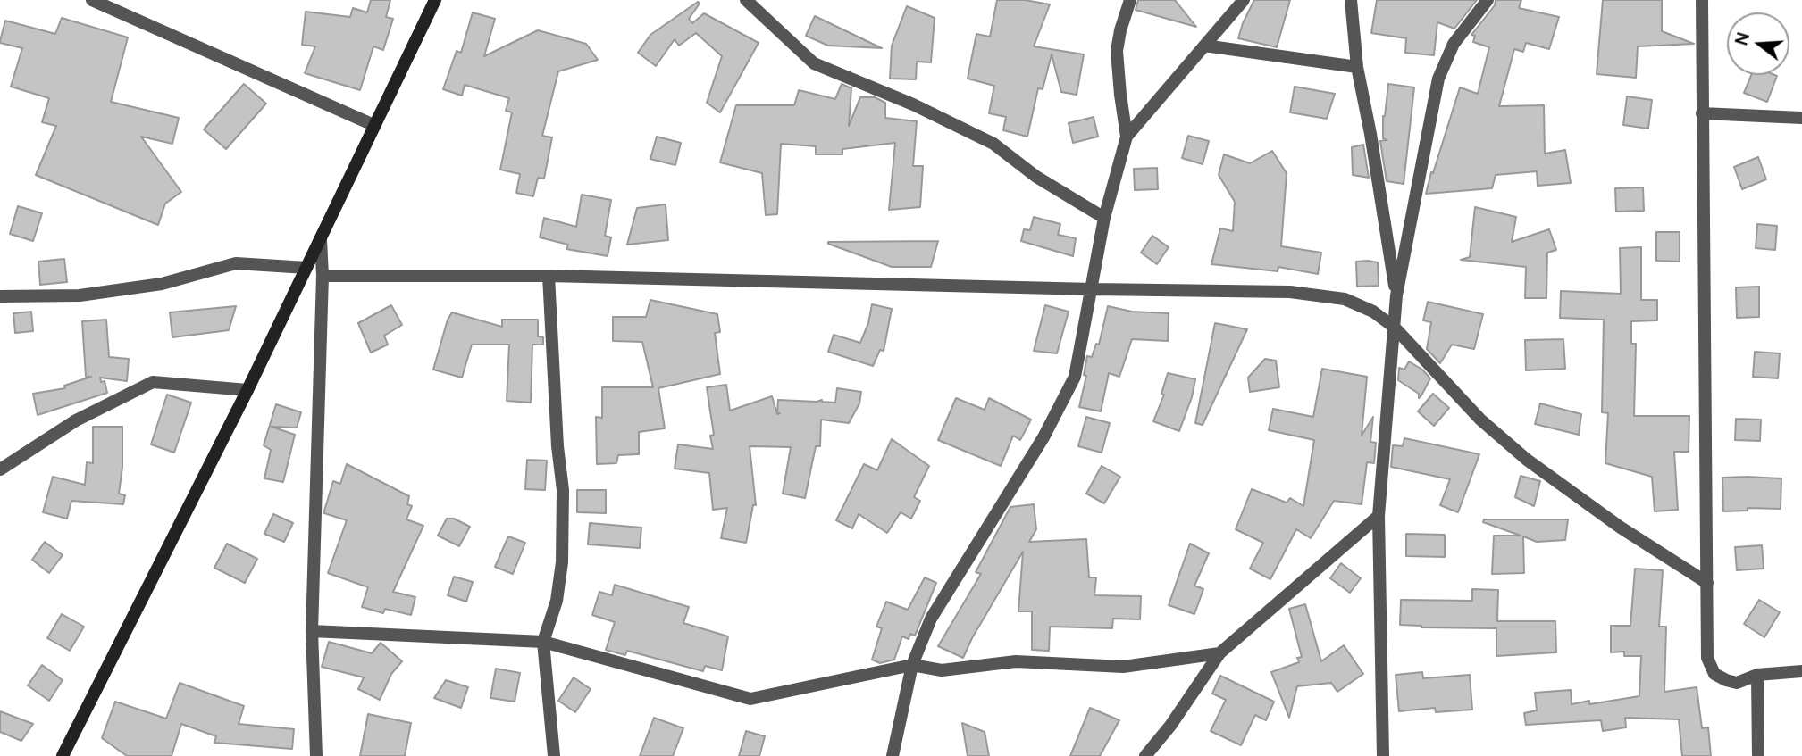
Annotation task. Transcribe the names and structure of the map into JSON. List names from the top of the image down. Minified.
{"north":"left"}
